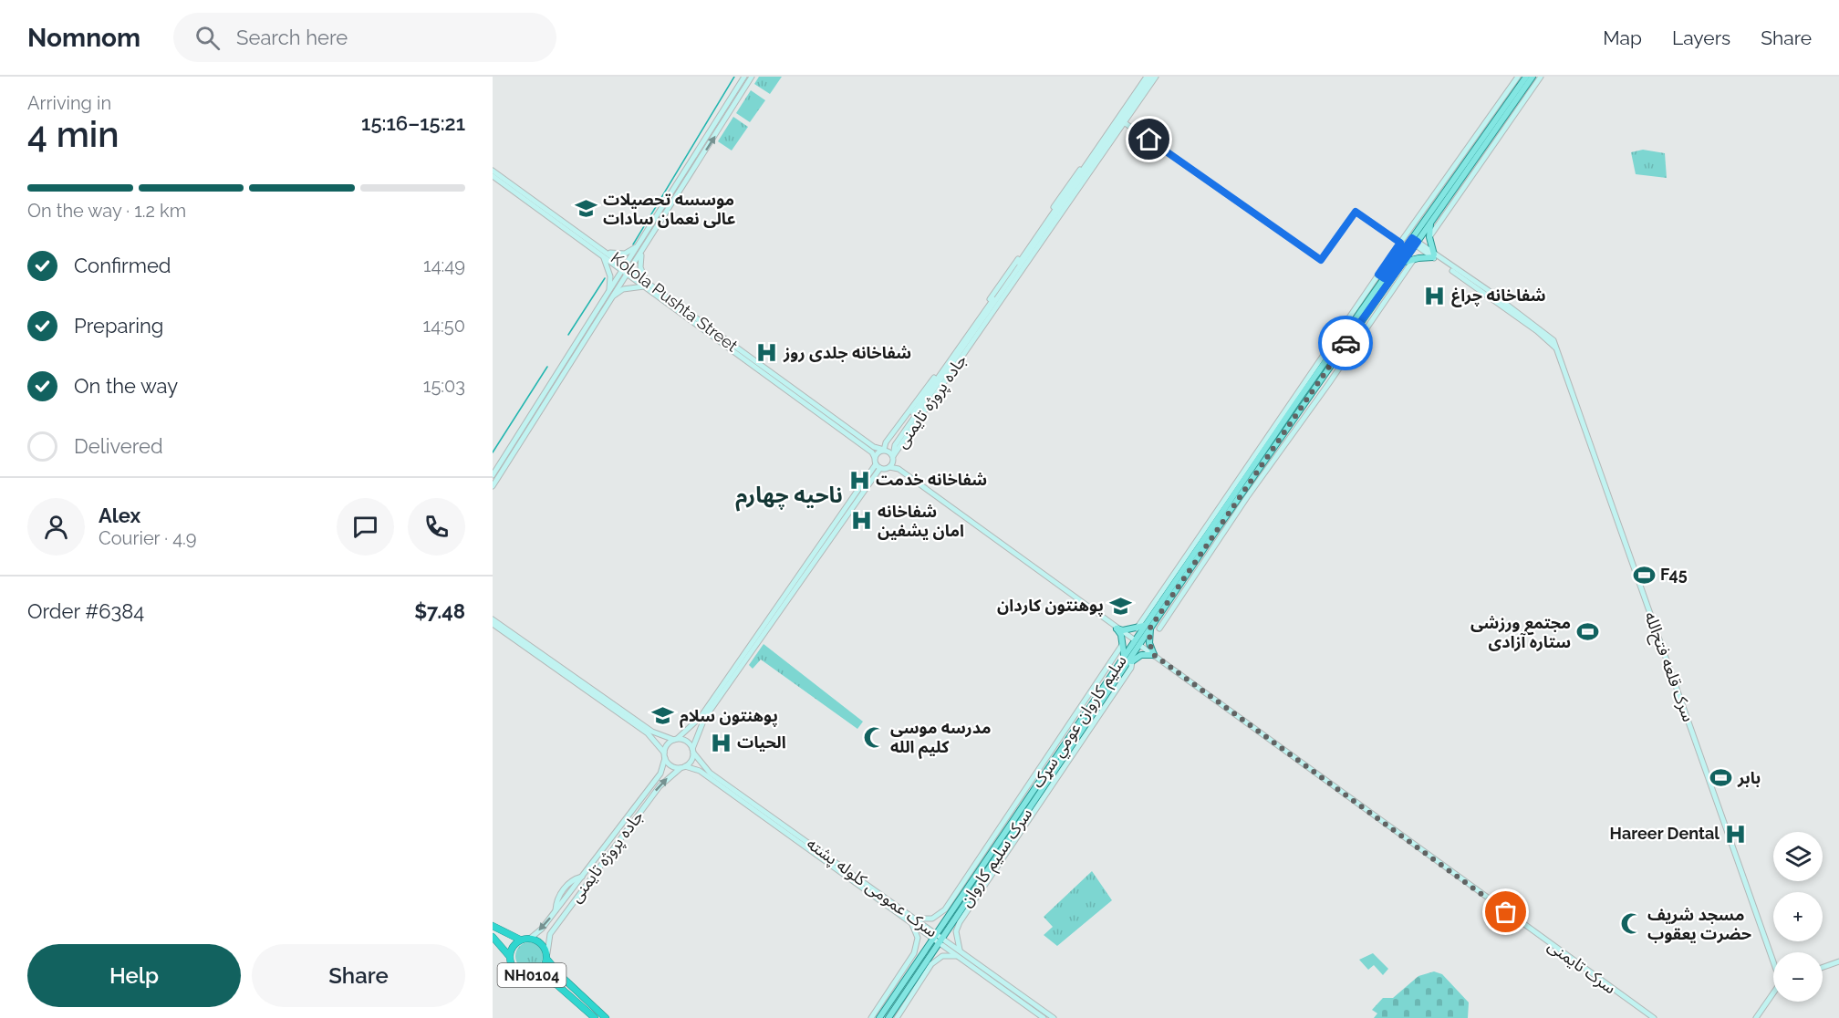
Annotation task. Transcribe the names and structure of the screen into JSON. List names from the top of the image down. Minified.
{"streets":{"highway":["NH0104"],"main road":["Kolola Pushta Street","جاده پروژه تایمنی","سرک قلعه فتح‌الله","سلیم کاروان عومي سړک","سرک سلیم کاروان","سرک عمومی کلوله پشته","سرک تایمنی"]},"crossings":[["Kolola Pushta Street","جاده پروژه تایمنی"],["جاده پروژه تایمنی","سرک عمومی کلوله پشته"],["جاده پروژه تایمنی","NH0104"],["سرک قلعه فتح‌الله","سلیم کاروان عومي سړک"],["سلیم کاروان عومي سړک","سرک سلیم کاروان"],["سلیم کاروان عومي سړک","سرک عمومی کلوله پشته"],["سلیم کاروان عومي سړک","سرک تایمنی"],["سرک سلیم کاروان","سرک عمومی کلوله پشته"]],"districts":["ناحیه چهارم"],"places":{"school or university":["موسسه تحصیلات عالی نعمان سادات","پوهنتون کاردان","پوهنتون سلام"],"hospital":["شفاخانه چراغ","شفاخانه جلدی روز","شفاخانه خدمت","شفاخانه امان یشفین","الحیات","Hareer Dental"],"sports":["F45","مجتمع ورزشی ستاره آزادی","بابر"],"mosque":["مدرسه موسی کلیم الله","مسجد شریف حضرت یعقوب"]},"page":{"header":"Nomnom","search":"Search here","nav":["Map","Layers","Share"],"heading":["4 min","Arriving in","15:16–15:21"],"panel":["Alex","Courier · 4.9","Order #6384","$7.48"],"bar":"On the way · 1.2 km","list":[["Confirmed","14:49"],["Preparing","14:50"],["On the way","15:03"],"Delivered"],"map_buttons":["+","−"],"buttons":["Help","Share"]}}
